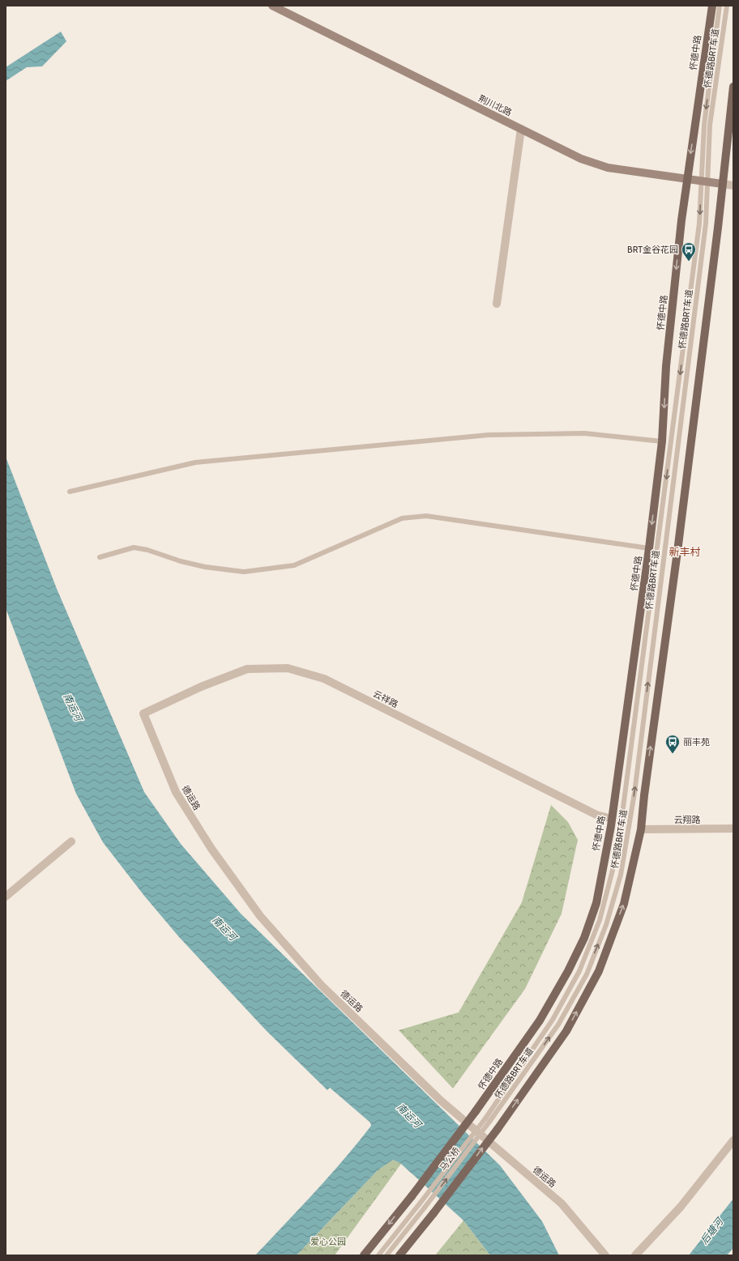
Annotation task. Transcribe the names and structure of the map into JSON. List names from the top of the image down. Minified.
{"streets":{"main road":["怀德中路","马公桥"],"street":["荆川北路","云祥路","德运路","云翔路"],"lane":["怀德路BRT车道"]},"crossings":[["怀德中路","荆川北路"],["怀德中路","云祥路"],["怀德中路","马公桥"],["怀德路BRT车道","荆川北路"],["怀德路BRT车道","马公桥"],["云祥路","德运路"]],"districts":["新丰村"],"water":["南运河","后塘河"],"parks":["爱心公园"],"places":{"bus stop":["BRT金谷花园","丽丰苑"]}}
